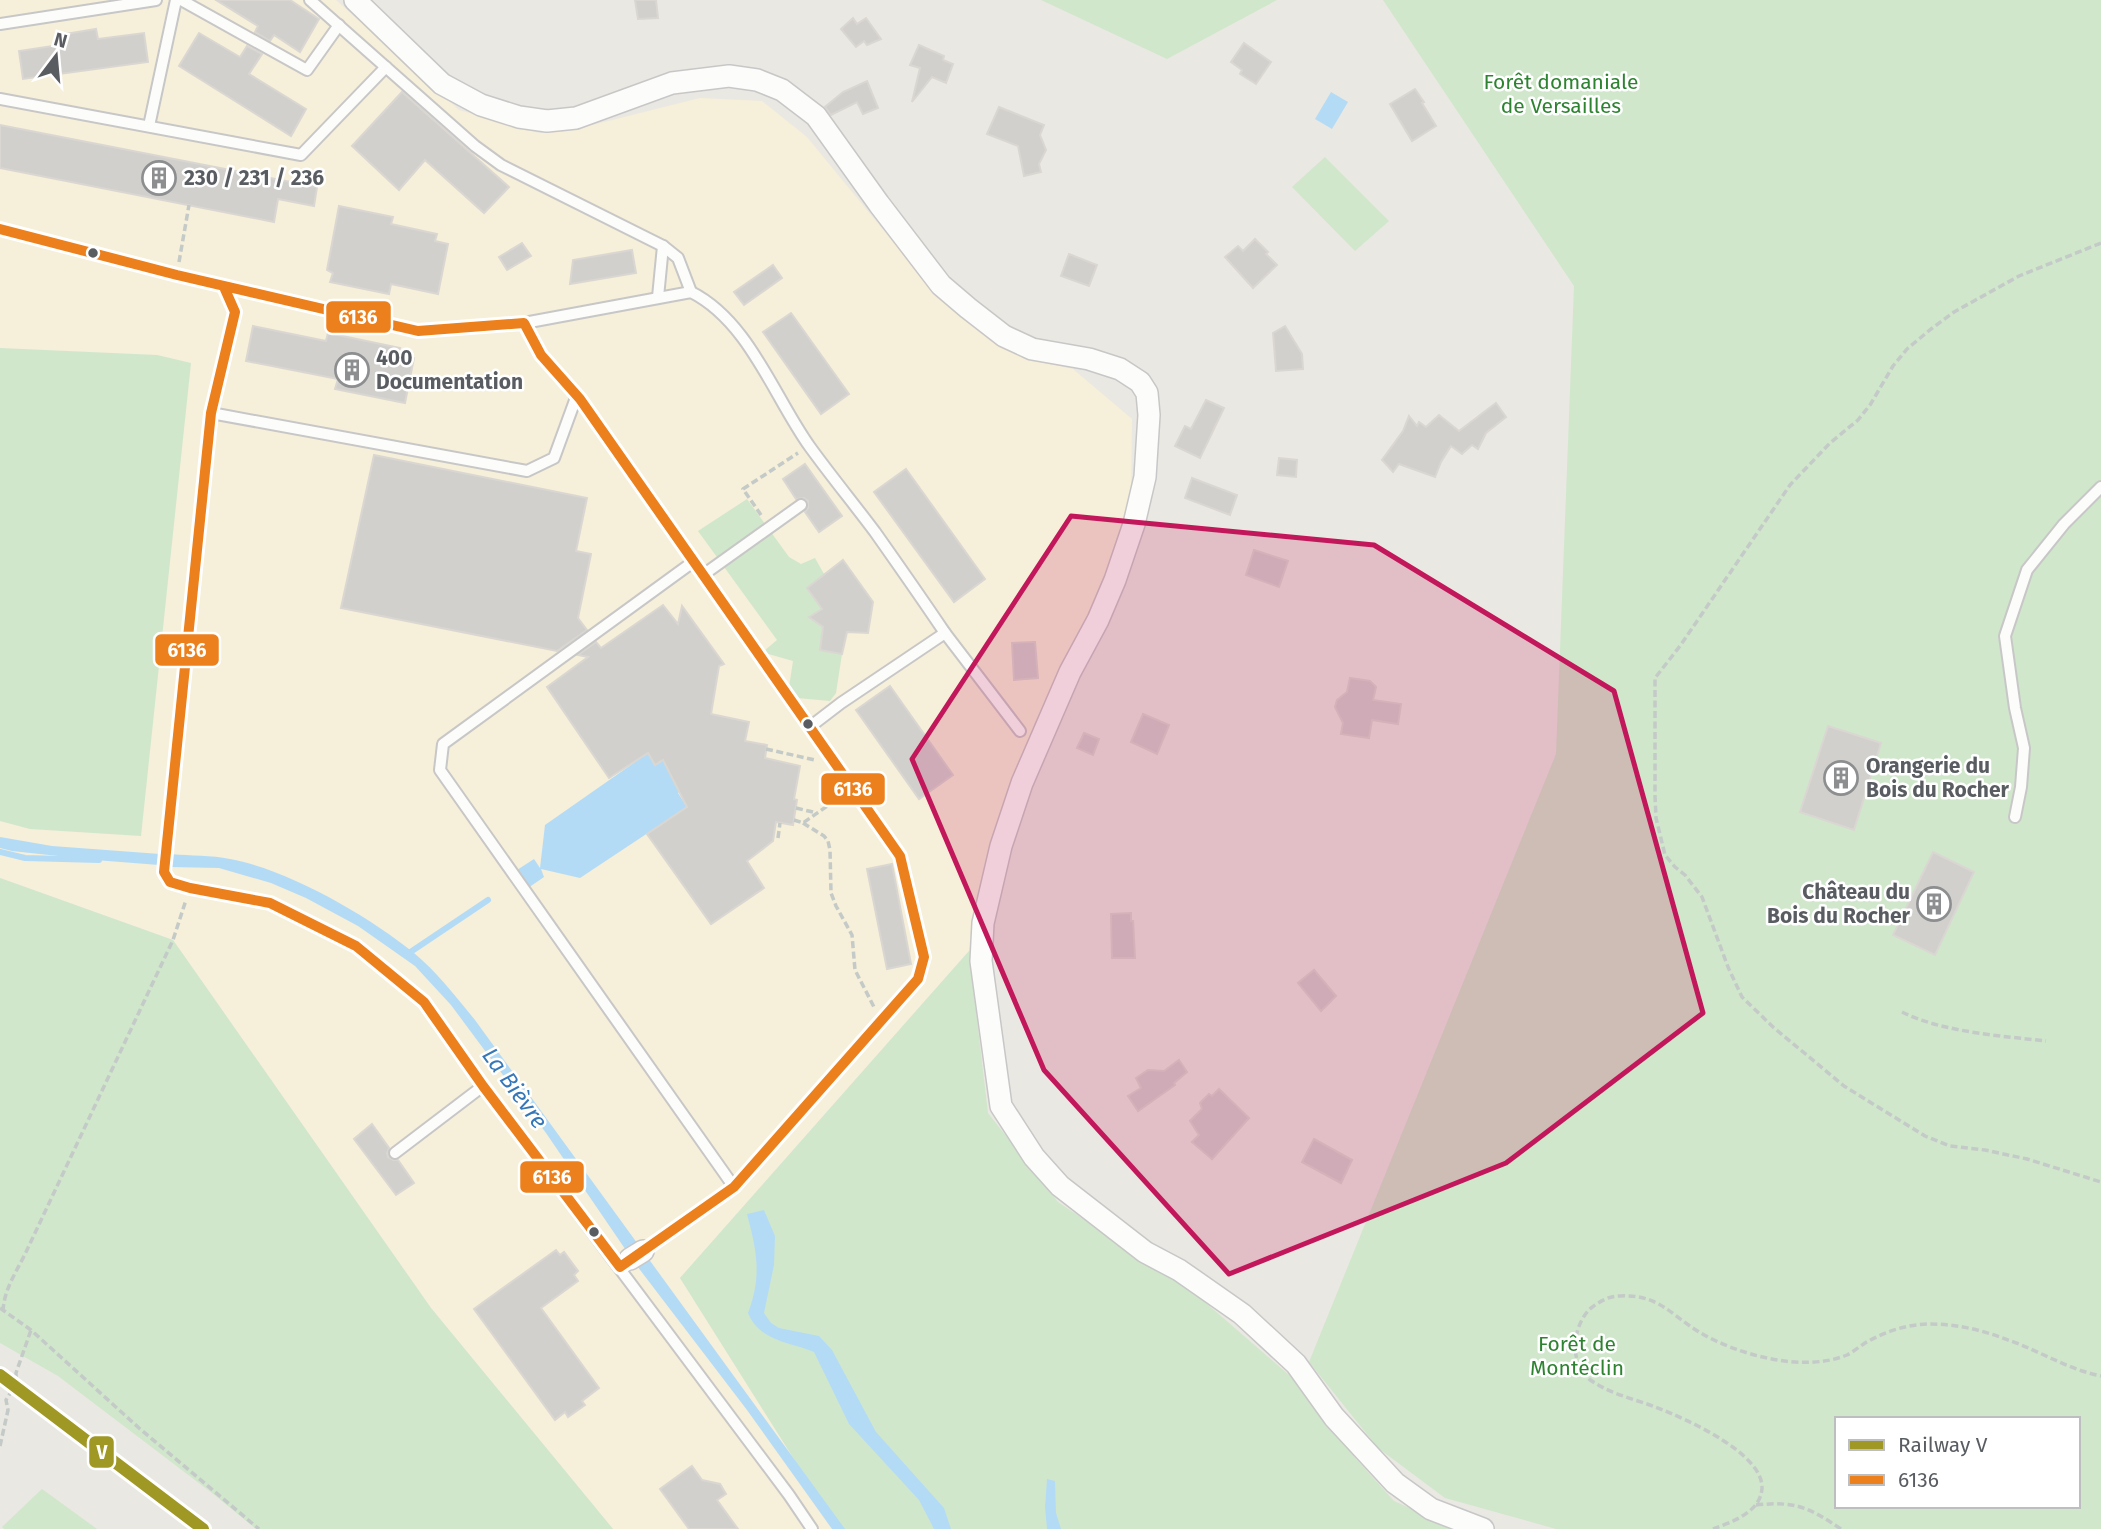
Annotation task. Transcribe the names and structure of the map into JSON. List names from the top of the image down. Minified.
{"water":["La Bièvre"],"parks":["Forêt domaniale de Versailles","Forêt de Montéclin"],"places":{"building":["230 / 231 / 236","400 Documentation","Orangerie du Bois du Rocher","Château du Bois du Rocher"]},"lines":["transit line 6136","rail line V"],"legend":["Railway V","6136"],"north":"top"}
